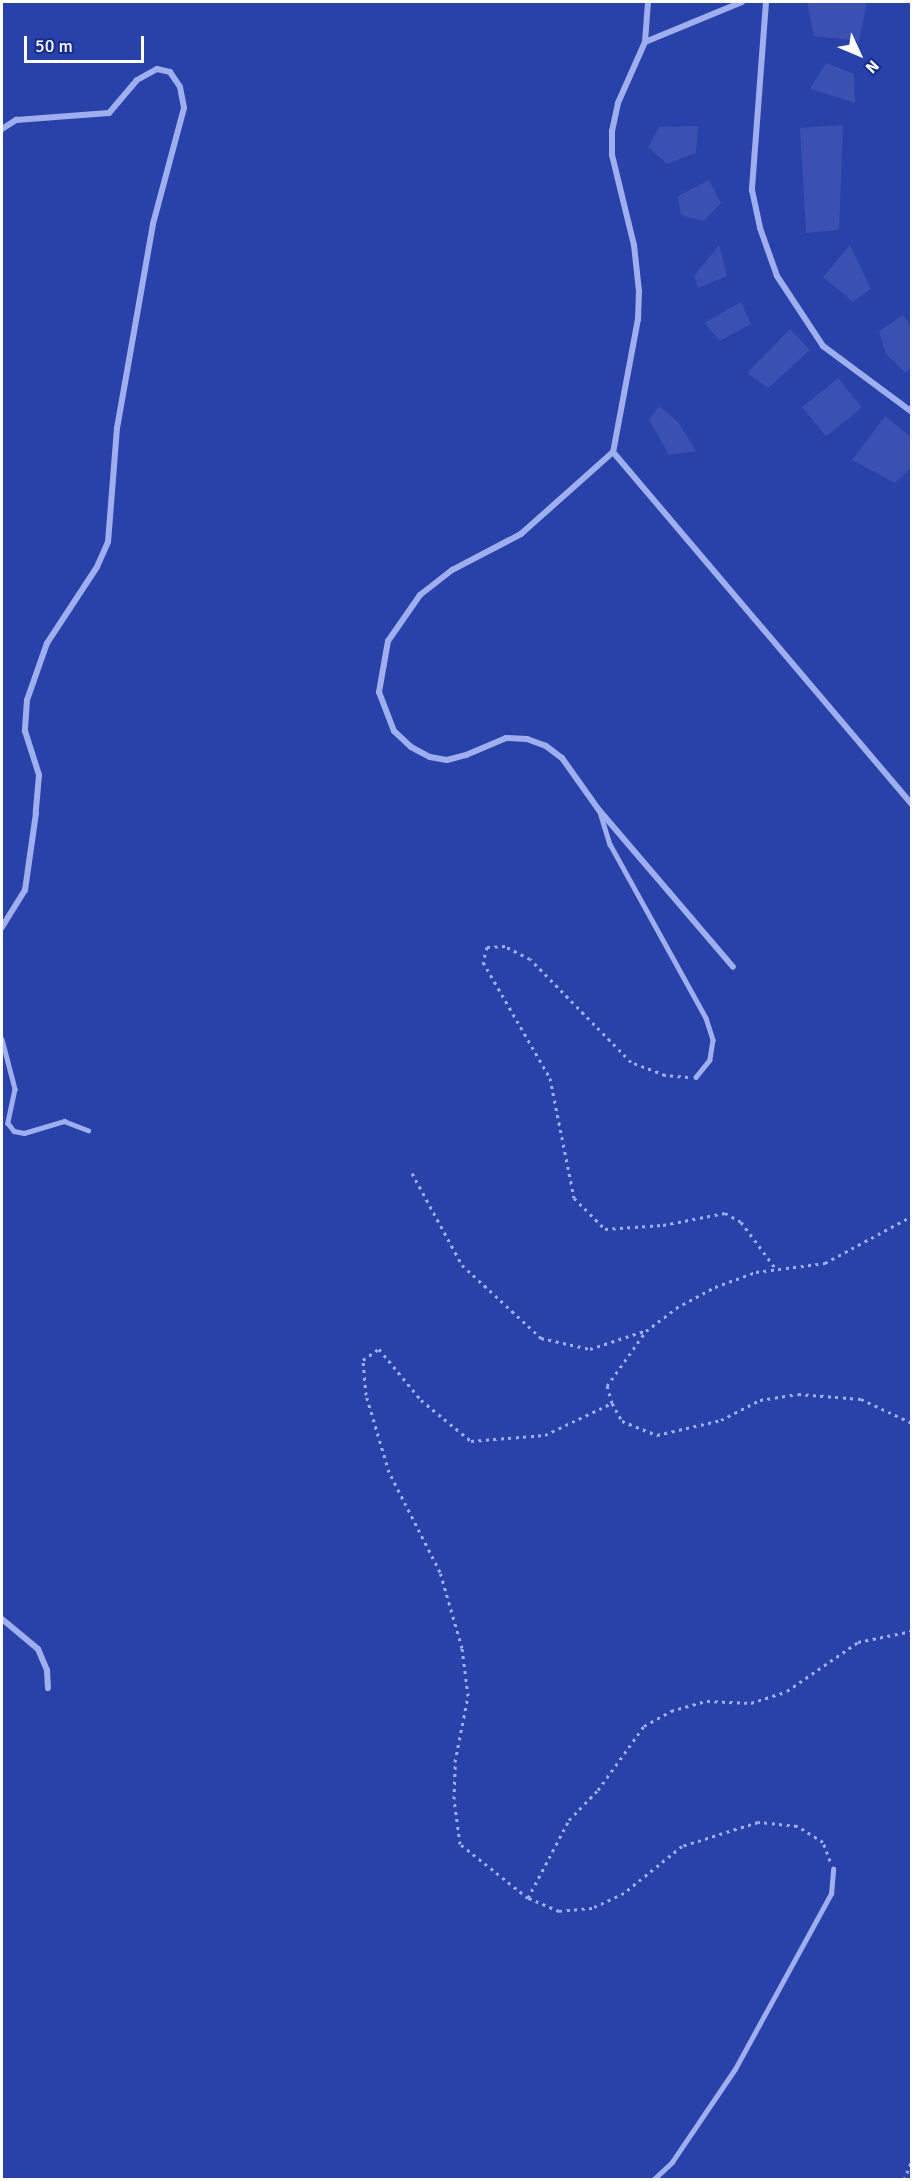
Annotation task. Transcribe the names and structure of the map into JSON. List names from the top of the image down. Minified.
{"scale_bar":"50 m","north":"bottom right"}
